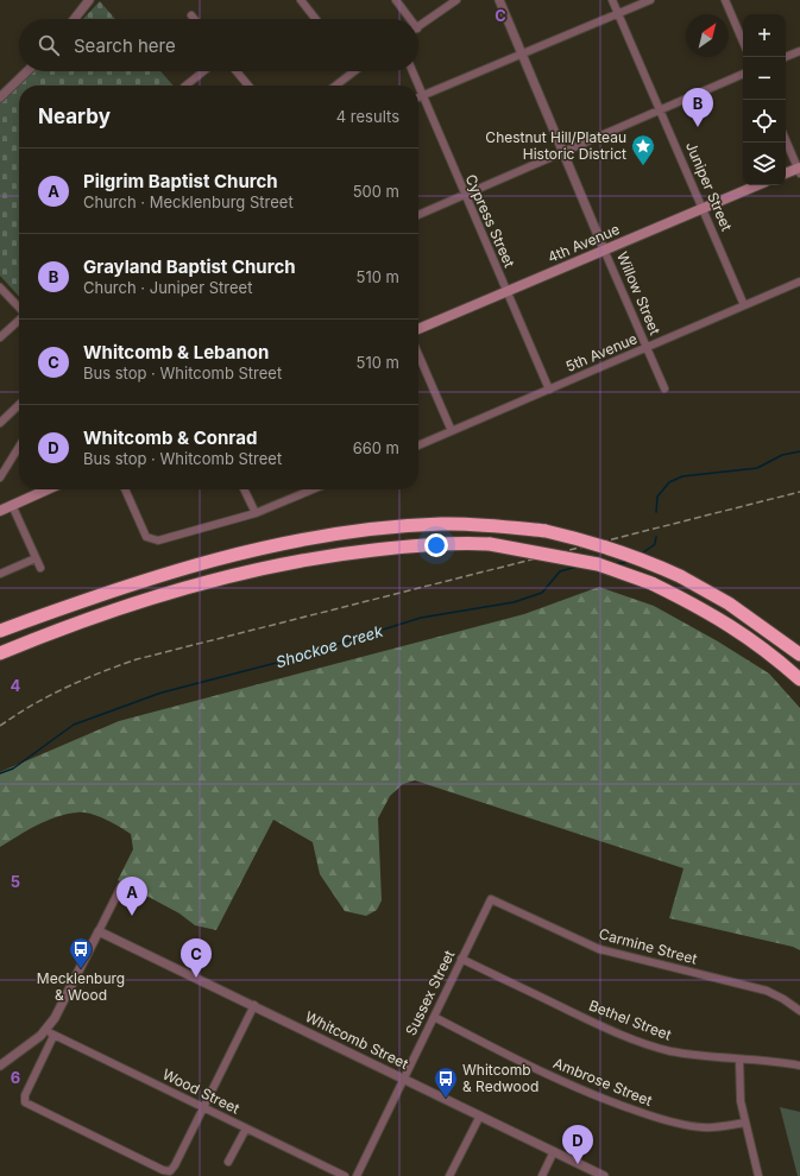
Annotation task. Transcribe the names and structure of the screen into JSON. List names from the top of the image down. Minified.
{"streets":{"main road":["4th Avenue"],"street":["Juniper Street","Cypress Street","Willow Street","5th Avenue","Carmine Street","Sussex Street","Bethel Street","Whitcomb Street","Ambrose Street","Wood Street"]},"crossings":[["Juniper Street","4th Avenue"],["Juniper Street","5th Avenue"],["Cypress Street","4th Avenue"],["Cypress Street","5th Avenue"],["4th Avenue","Willow Street"],["Willow Street","5th Avenue"],["Carmine Street","Sussex Street"],["Sussex Street","Bethel Street"],["Sussex Street","Whitcomb Street"],["Sussex Street","Ambrose Street"]],"water":["Shockoe Creek"],"places":{"place":["Chestnut Hill/Plateau Historic District"],"bus stop":["Mecklenburg & Wood","Whitcomb & Redwood"]},"north":"top right","page":{"map_buttons":["+","−"],"search":"Search here","heading":["Nearby","4 results"],"pins":["B","A","C","D"],"list":[{"mark":"A","name":"Pilgrim Baptist Church","note":"Church · Mecklenburg Street","value":"500 m"},{"mark":"B","name":"Grayland Baptist Church","note":"Church · Juniper Street","value":"510 m"},{"mark":"C","name":"Whitcomb & Lebanon","note":"Bus stop · Whitcomb Street","value":"510 m"},{"mark":"D","name":"Whitcomb & Conrad","note":"Bus stop · Whitcomb Street","value":"660 m"}]},"grid":{"columns":["C"],"rows":["4","5","6"]}}
